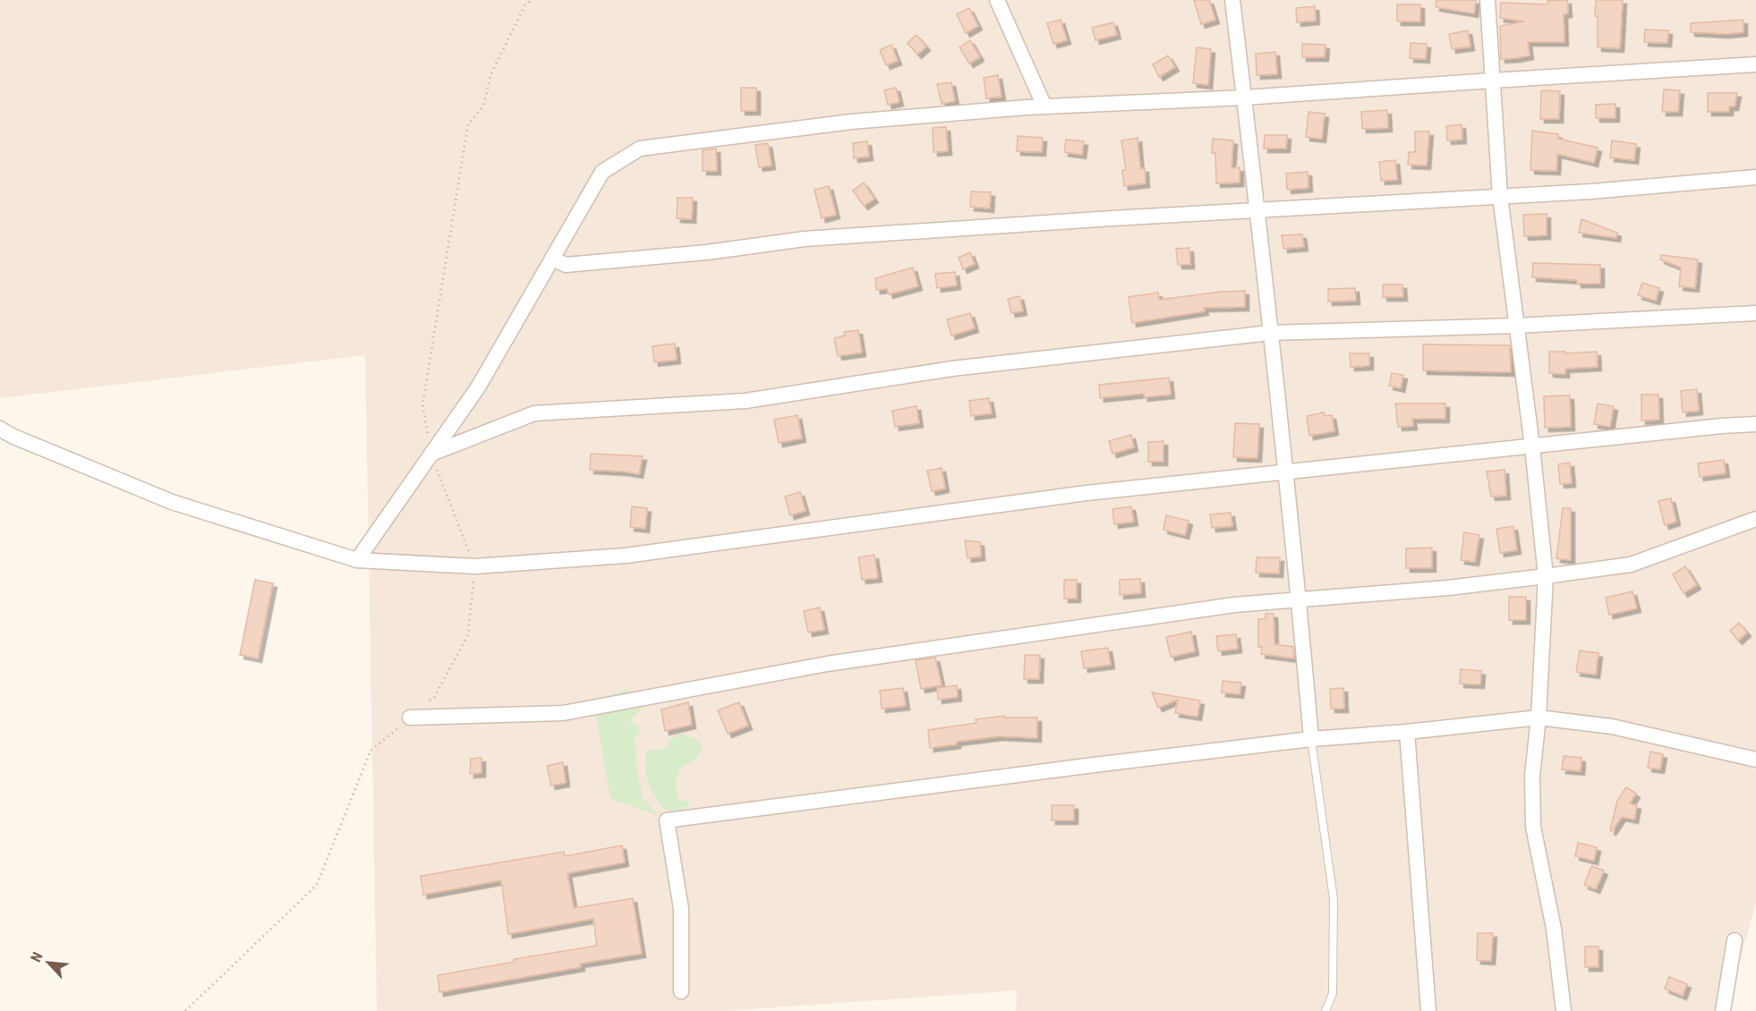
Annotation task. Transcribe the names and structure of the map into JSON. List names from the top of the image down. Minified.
{"north":"top left"}
